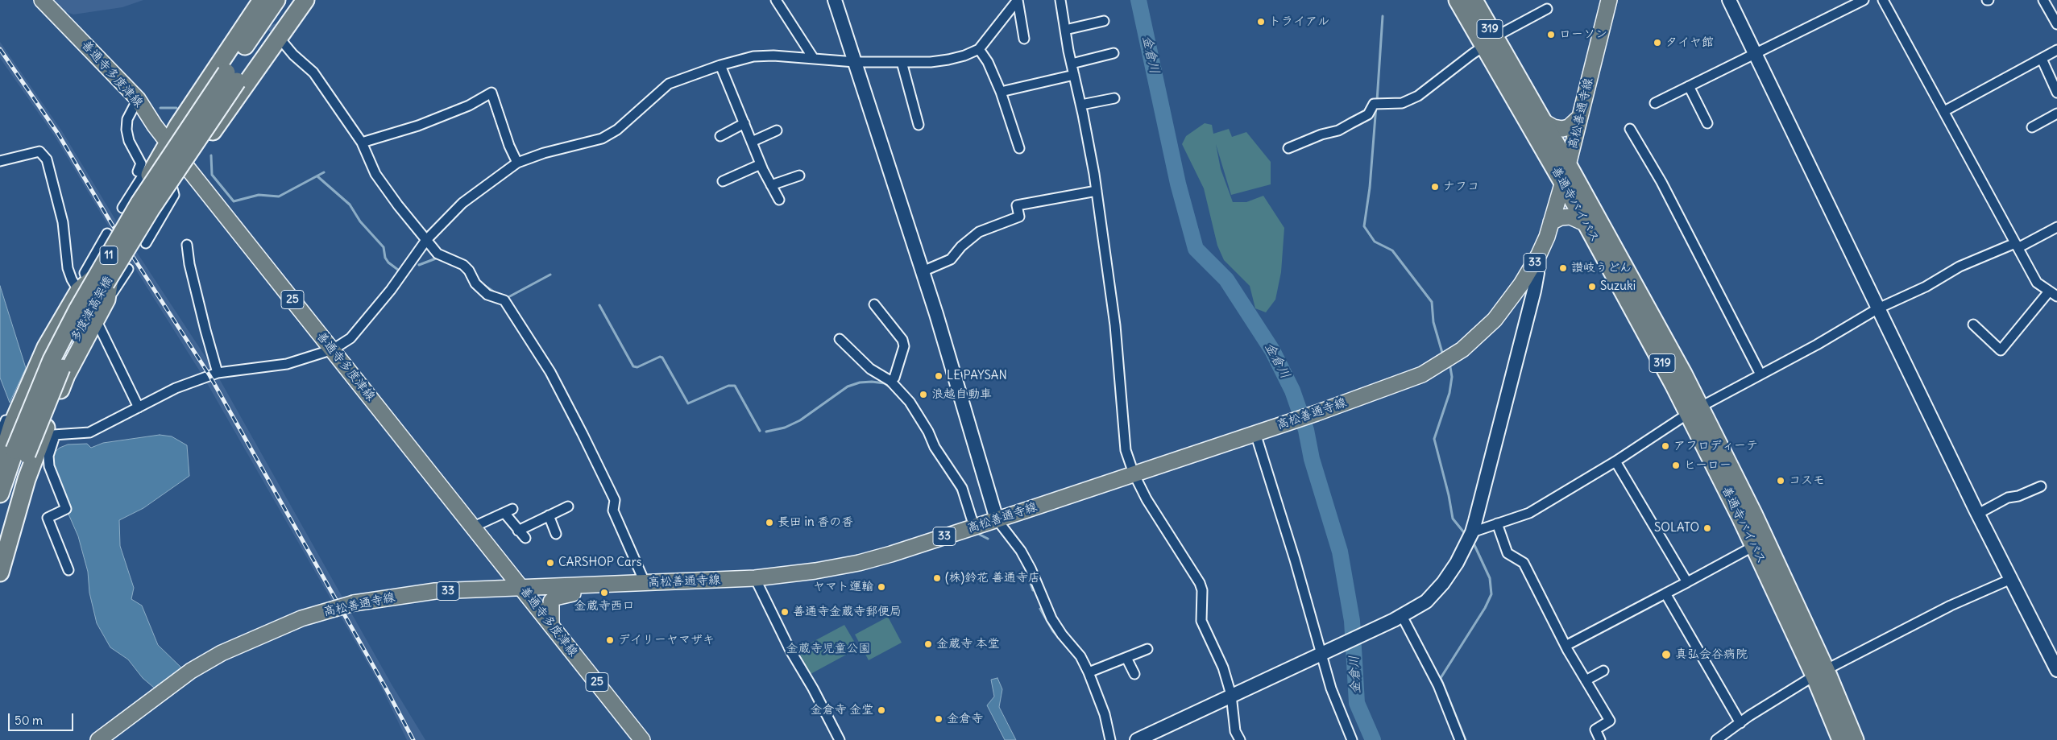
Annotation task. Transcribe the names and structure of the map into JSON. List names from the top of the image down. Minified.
{"streets":{"highway":["319","善通寺バイパス","11","多度津高架橋"],"main road":["善通寺多度津線","高松善通寺線","33","25"]},"crossings":[["善通寺多度津線","高松善通寺線"],["高松善通寺線","善通寺バイパス"],["11","多度津高架橋"]],"water":["金倉川"],"parks":["金蔵寺児童公園"],"places":["トライアル","ローソン","タイヤ館","ナフコ","讃岐うどん","Suzuki","LE PAYSAN","浪越自動車","アフロディーテ","ヒーロー","コスモ","長田 in 香の香","SOLATO","CARSHOP Cars","(株)鈴花 善通寺店","ヤマト運輸","金蔵寺西口","善通寺金蔵寺郵便局","デイリーヤマザキ","金蔵寺 本堂","真弘会谷病院","金倉寺 金堂","金倉寺"],"scale_bar":"50 m"}
